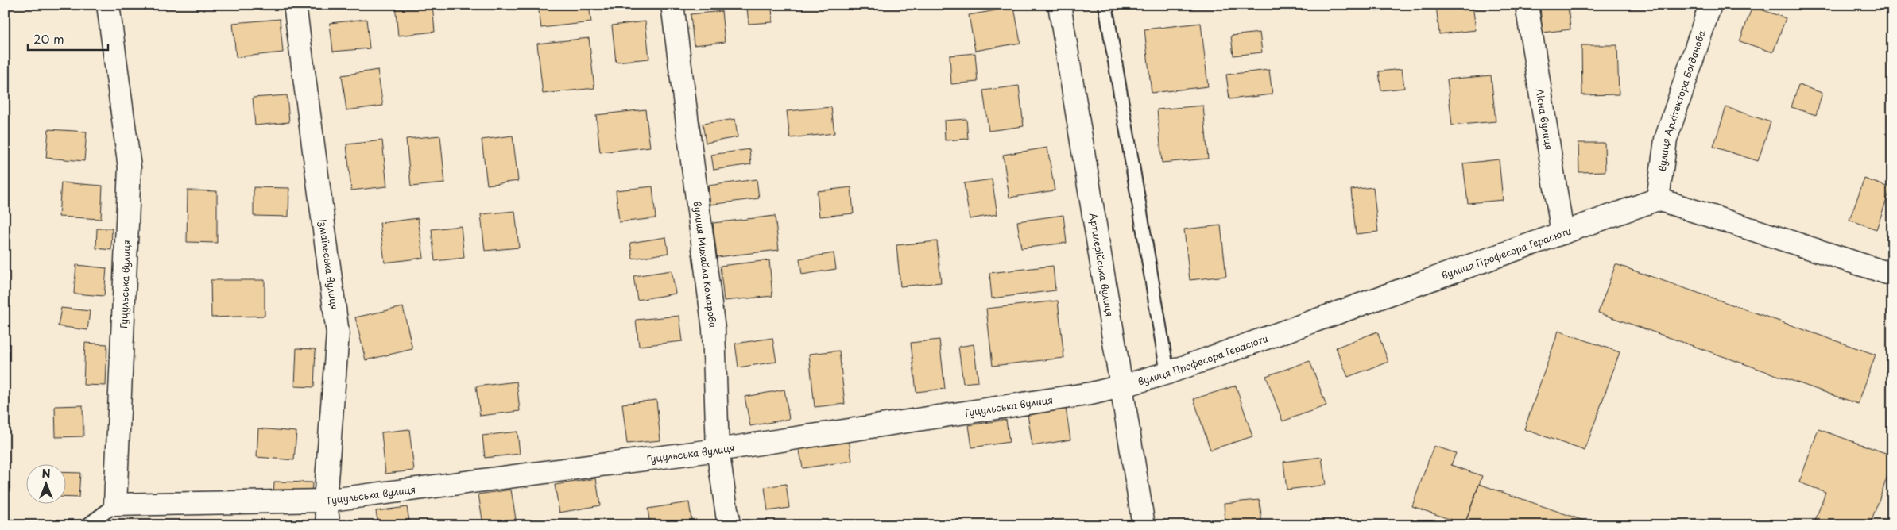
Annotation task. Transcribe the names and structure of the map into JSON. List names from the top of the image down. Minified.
{"streets":{"street":["вулиця Архітектора Богданова","Лісна вулиця","вулиця Професора Герасюти","Ізмаїльська вулиця","вулиця Михайла Комарова","Артилерійська вулиця","Гуцульська вулиця"]},"crossings":[["вулиця Архітектора Богданова","вулиця Професора Герасюти"],["Лісна вулиця","вулиця Професора Герасюти"],["вулиця Професора Герасюти","Артилерійська вулиця"],["вулиця Професора Герасюти","Гуцульська вулиця"],["Ізмаїльська вулиця","Гуцульська вулиця"],["вулиця Михайла Комарова","Гуцульська вулиця"],["Артилерійська вулиця","Гуцульська вулиця"]],"scale_bar":"20 m","north":"top"}
